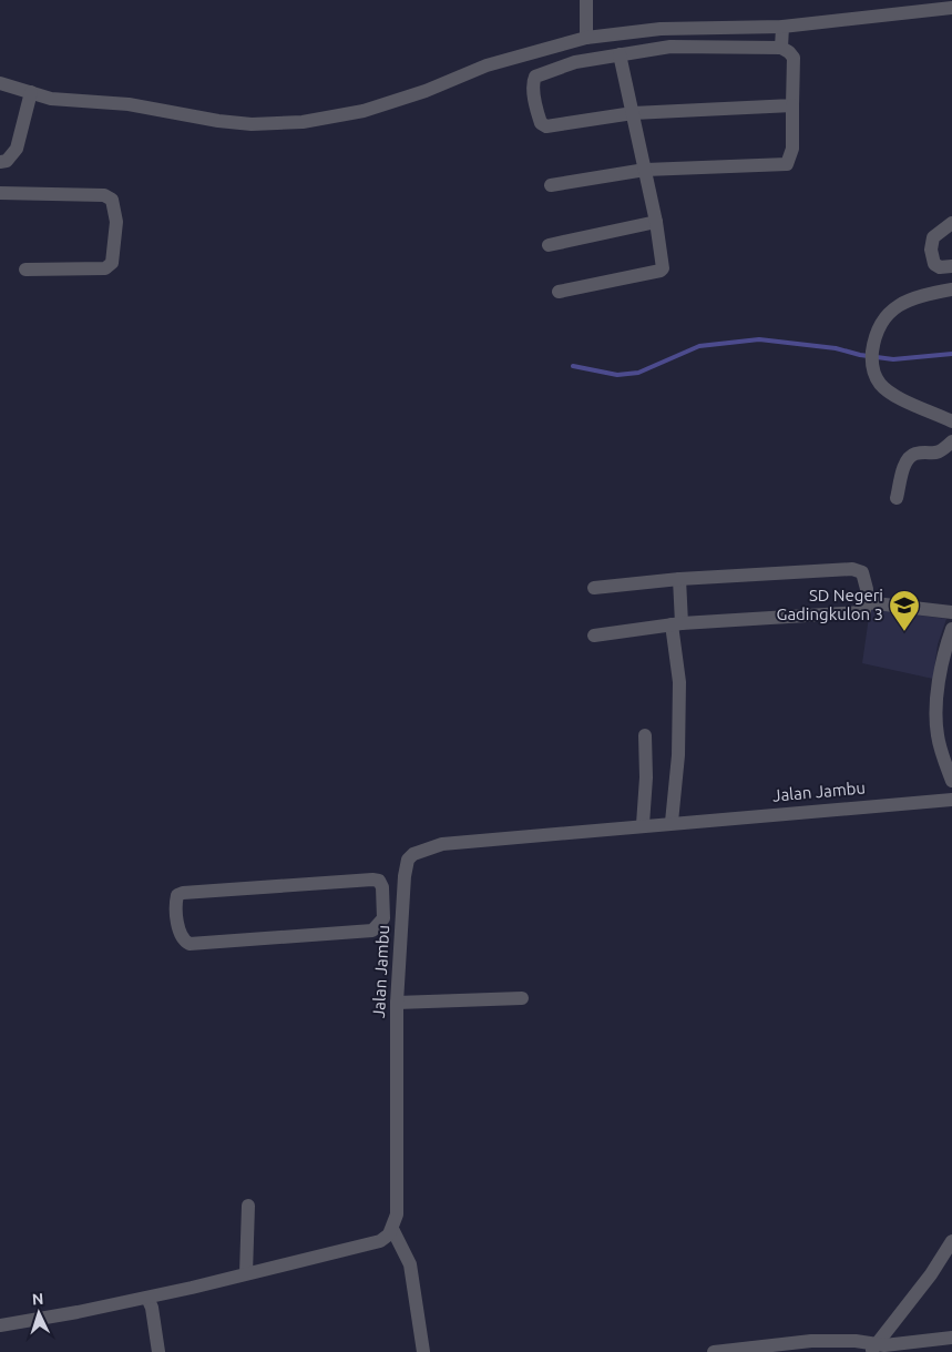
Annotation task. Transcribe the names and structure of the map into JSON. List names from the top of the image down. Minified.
{"streets":{"street":["Jalan Jambu"]},"places":{"school or university":["SD Negeri Gadingkulon 3"]},"north":"top"}
